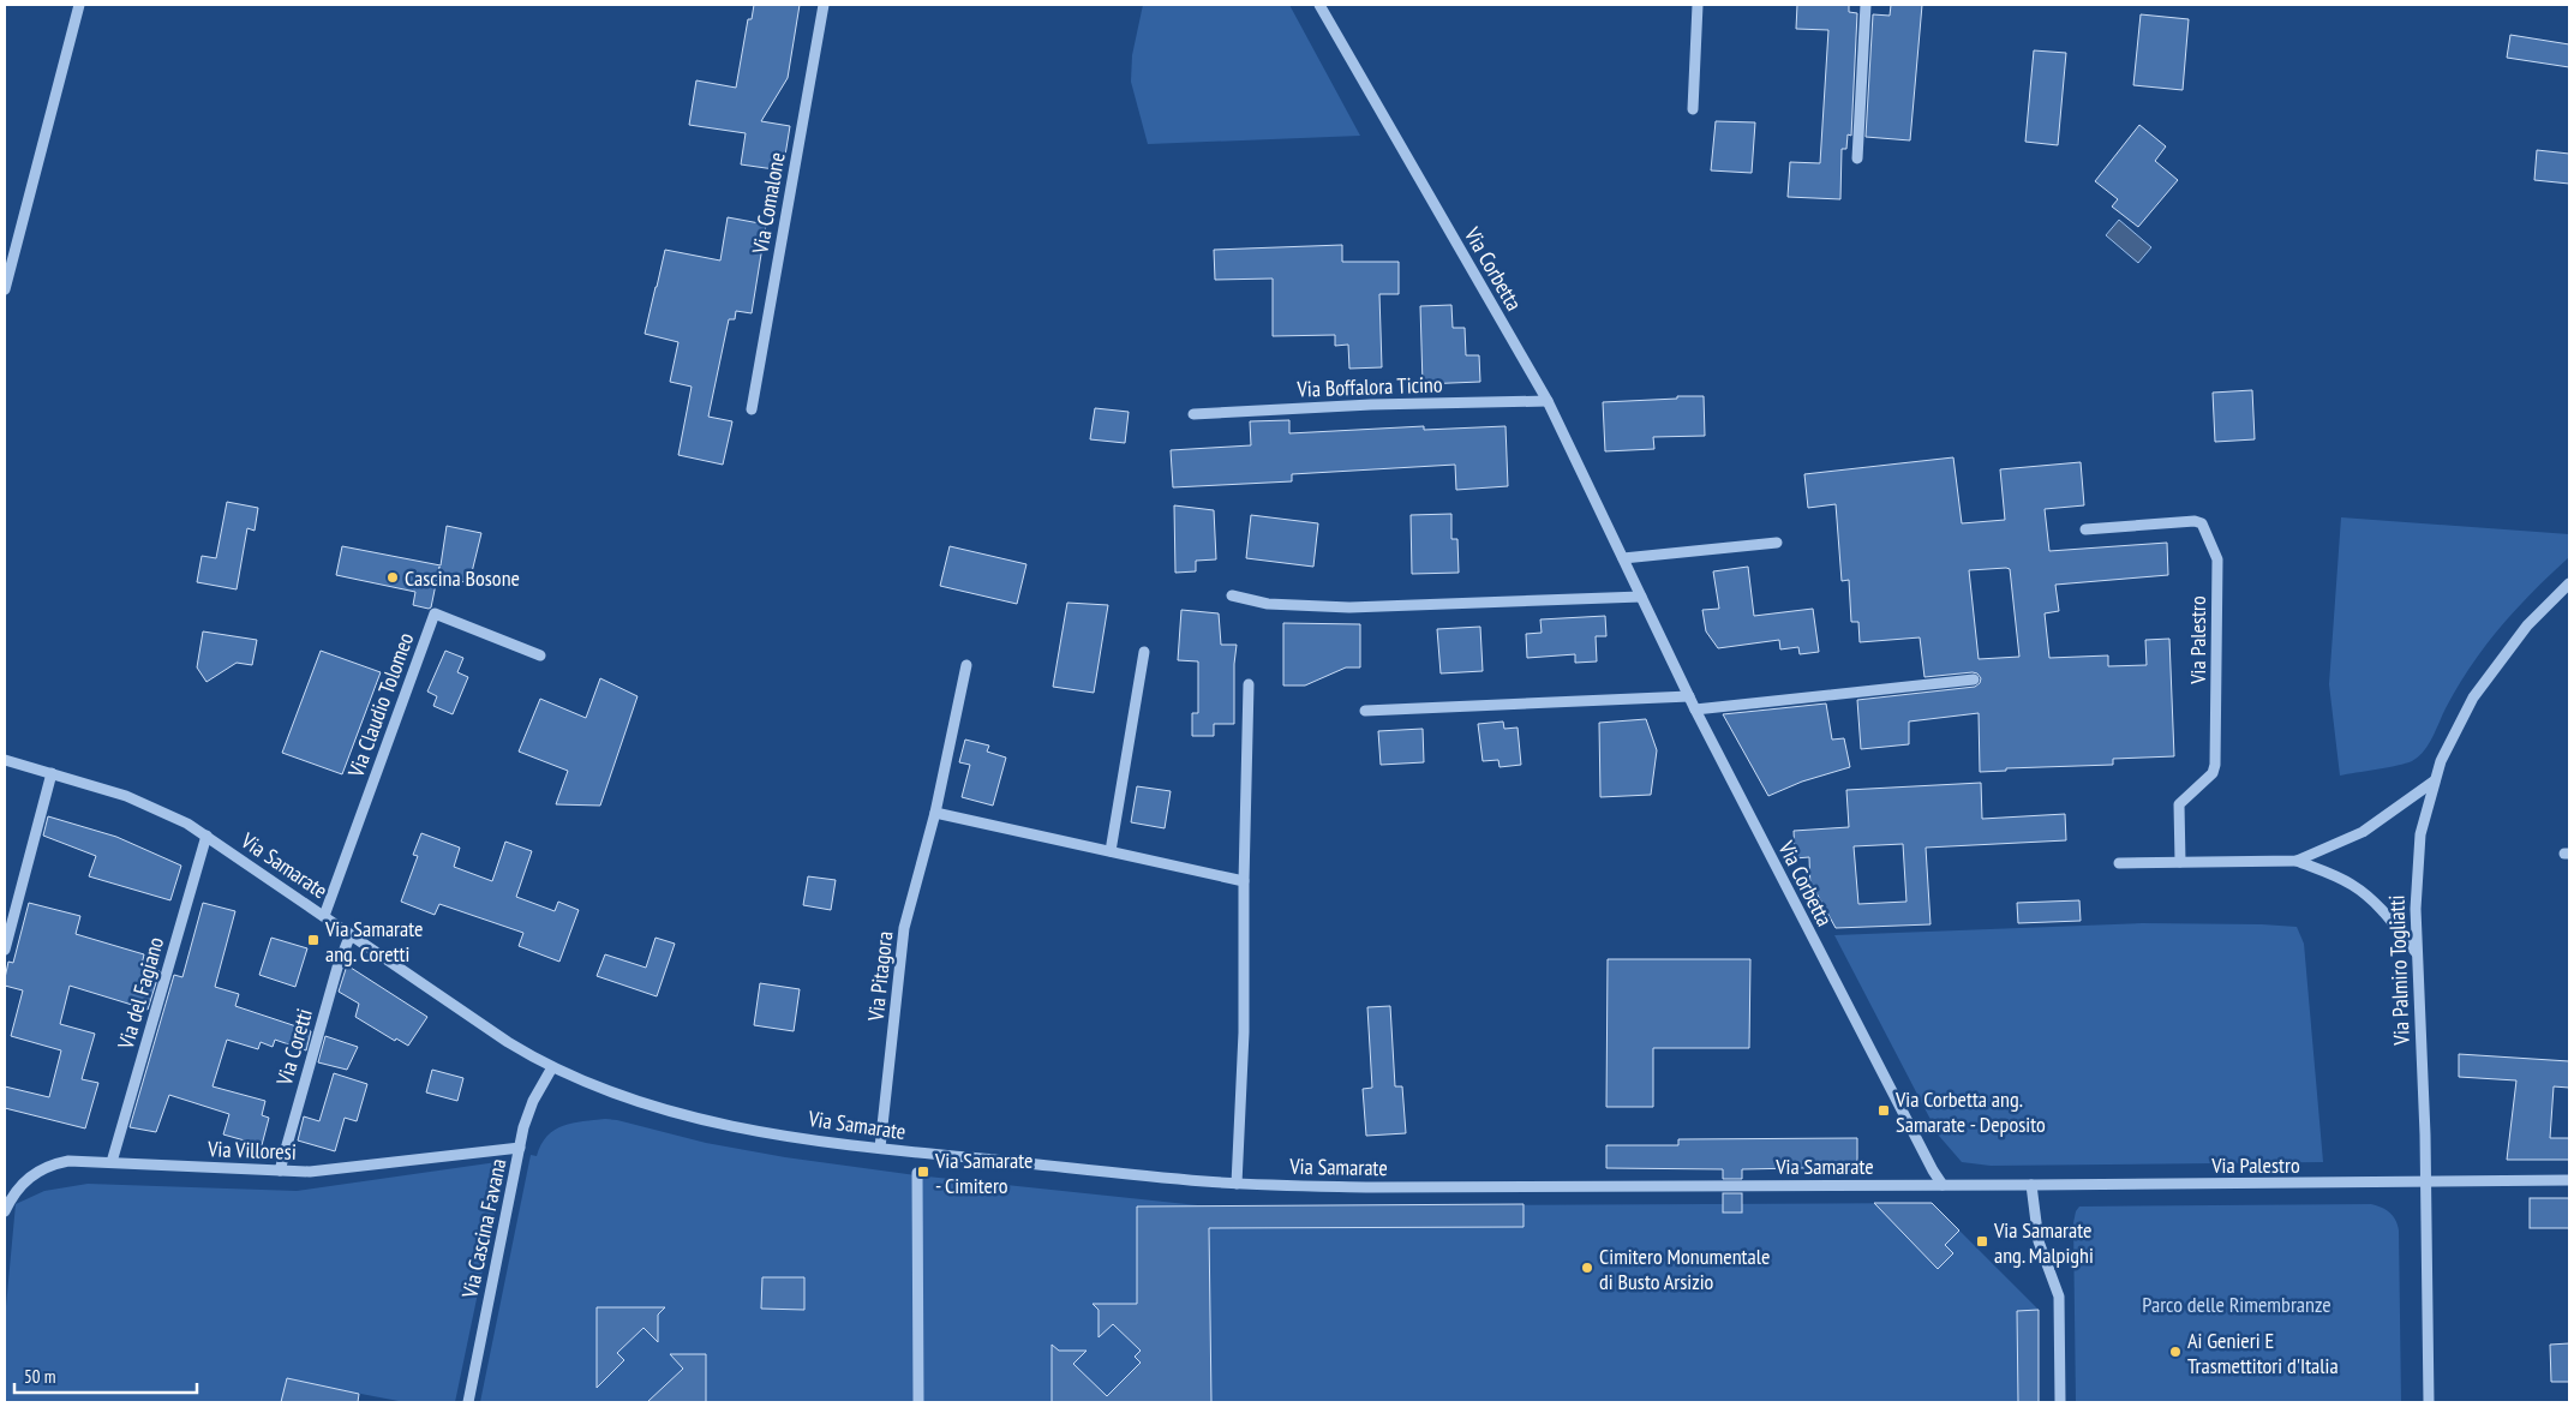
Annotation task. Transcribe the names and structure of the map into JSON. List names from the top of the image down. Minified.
{"streets":{"street":["Via Comalone","Via Corbetta","Via Boffalora Ticino","Via Palestro","Via Claudio Tolomeo","Via Samarate","Via Palmiro Togliatti","Via Pitagora","Via del Fagiano","Via Coretti","Via Villoresi","Via Cascina Favana"]},"crossings":[["Via Corbetta","Via Boffalora Ticino"],["Via Corbetta","Via Palestro"],["Via Corbetta","Via Samarate"],["Via Palestro","Via Samarate"],["Via Palestro","Via Palmiro Togliatti"],["Via Claudio Tolomeo","Via Samarate"],["Via Samarate","Via Pitagora"],["Via Samarate","Via del Fagiano"],["Via Samarate","Via Coretti"],["Via Samarate","Via Cascina Favana"],["Via del Fagiano","Via Villoresi"],["Via Coretti","Via Villoresi"],["Via Villoresi","Via Cascina Favana"]],"parks":["Parco delle Rimembranze"],"places":{"other":["Cascina Bosone","Cimitero Monumentale di Busto Arsizio","Ai Genieri E Trasmettitori d'Italia"],"transit":["Via Samarate ang. Coretti","Via Corbetta ang. Samarate - Deposito","Via Samarate - Cimitero","Via Samarate ang. Malpighi"]},"scale_bar":"50 m"}
